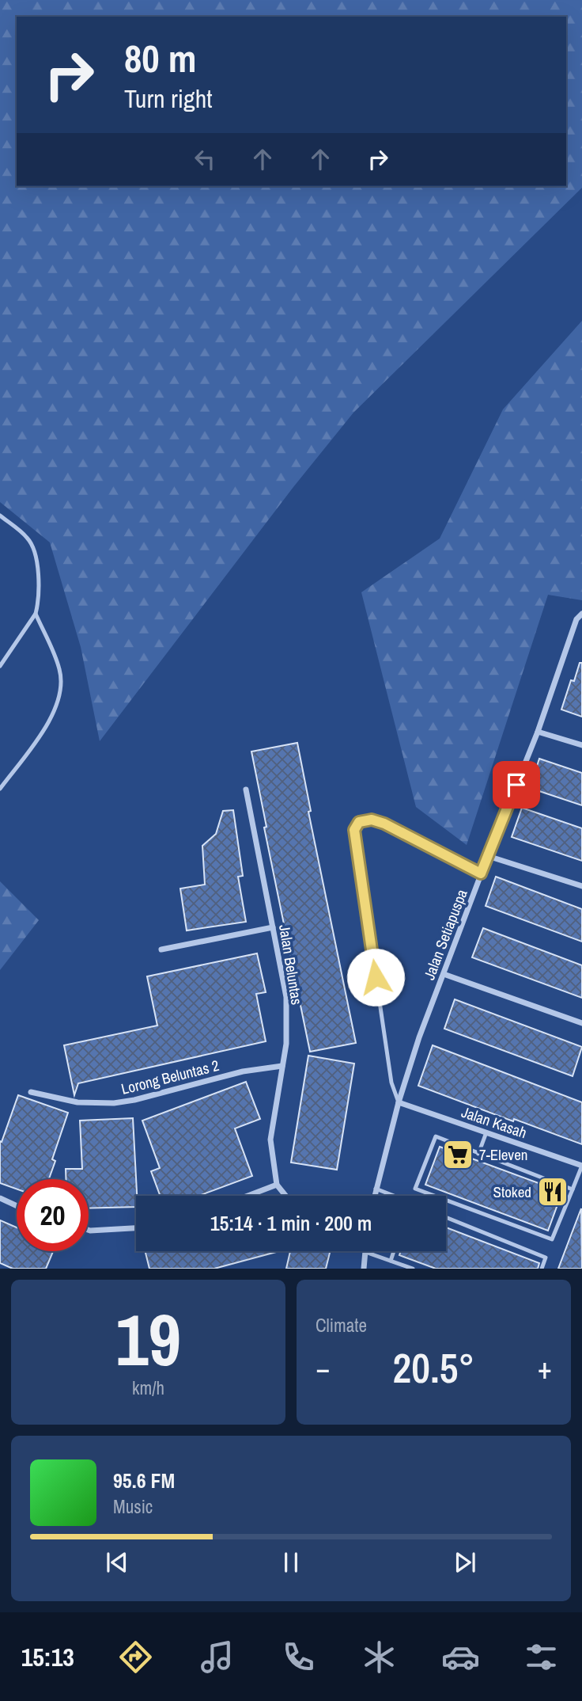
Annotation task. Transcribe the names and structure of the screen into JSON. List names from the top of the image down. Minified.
{"streets":{"street":["Jalan Setiapuspa","Jalan Beluntas","Lorong Beluntas 2","Jalan Kasah"]},"crossings":[["Jalan Setiapuspa","Jalan Kasah"],["Jalan Beluntas","Lorong Beluntas 2"]],"places":{"supermarket":["7-Eleven"],"restaurant":["Stoked"]},"page":{"turn":["80 m","Turn right"],"limit":"20","trip":"15:14 · 1 min · 200 m","tile":[["19","km/h"],"Climate"],"heat":["−","20.5°","+"],"song":["95.6 FM","Music"],"tabs":"15:13"}}
